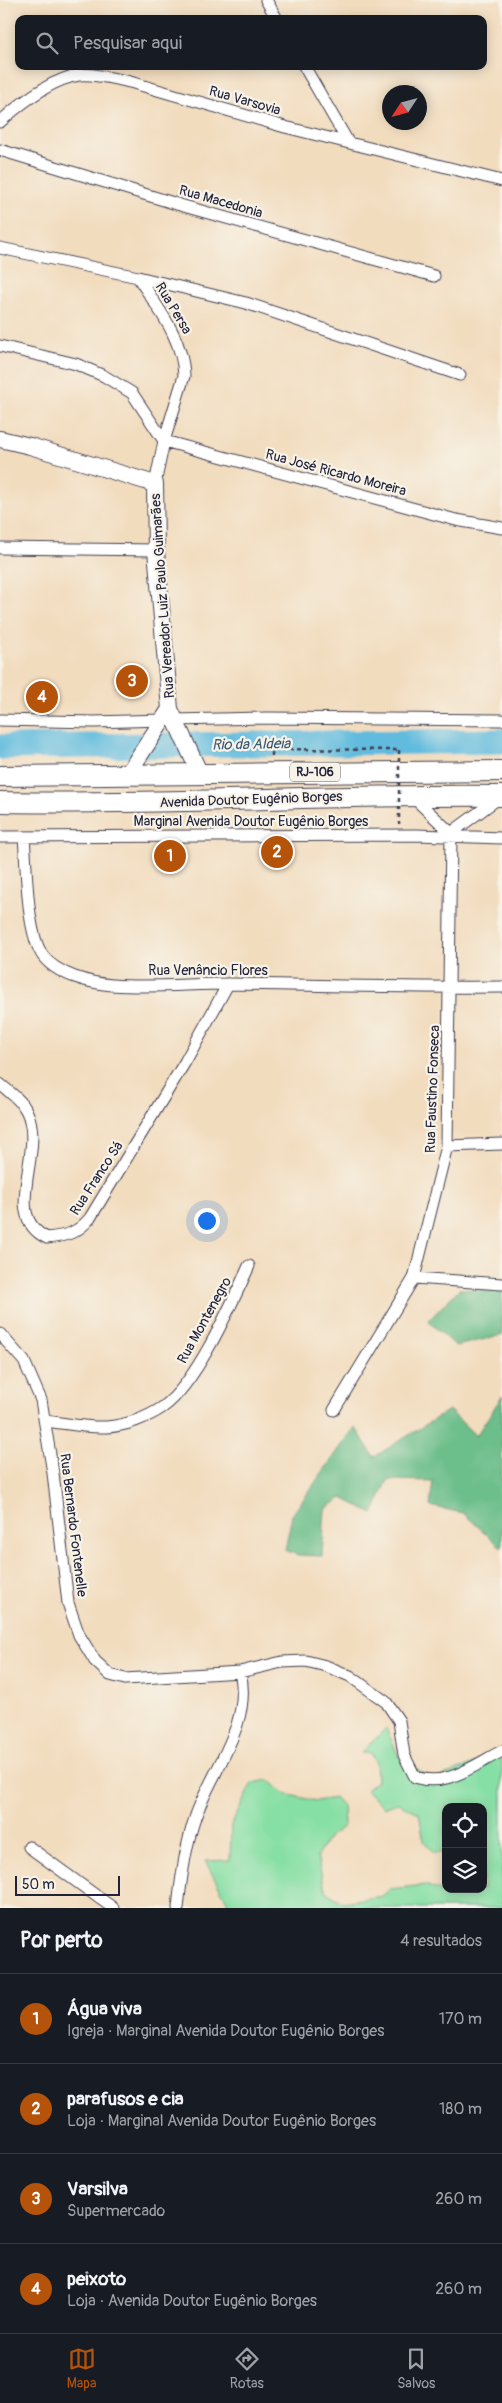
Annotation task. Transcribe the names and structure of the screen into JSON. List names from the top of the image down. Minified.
{"streets":{"highway":["RJ-106","Avenida Doutor Eugênio Borges"],"street":["Rua Varsovia","Rua Macedonia","Rua Persa","Rua José Ricardo Moreira","Rua Vereador Luiz Paulo Guimarães","Marginal Avenida Doutor Eugênio Borges","Rua Venâncio Flores","Rua Faustino Fonseca","Rua Franco Sá","Rua Montenegro","Rua Bernardo Fontenelle"]},"crossings":[["Rua Persa","Rua José Ricardo Moreira"],["Rua Persa","Rua Vereador Luiz Paulo Guimarães"],["Rua José Ricardo Moreira","Rua Vereador Luiz Paulo Guimarães"],["Marginal Avenida Doutor Eugênio Borges","Rua Venâncio Flores"],["Marginal Avenida Doutor Eugênio Borges","Rua Faustino Fonseca"],["Rua Venâncio Flores","Rua Faustino Fonseca"],["Rua Venâncio Flores","Rua Franco Sá"],["Rua Montenegro","Rua Bernardo Fontenelle"]],"water":["Rio da Aldeia"],"scale_bar":"50 m","north":"bottom left","page":{"search":"Pesquisar aqui","pins":["3","4","2","1"],"scale":"50 m","heading":["Por perto","4 resultados"],"list":[{"mark":"1","name":"Água viva","note":"Igreja · Marginal Avenida Doutor Eugênio Borges","value":"170 m"},{"mark":"2","name":"parafusos e cia","note":"Loja · Marginal Avenida Doutor Eugênio Borges","value":"180 m"},{"mark":"3","name":"Varsilva","note":"Supermercado","value":"260 m"},{"mark":"4","name":"peixoto","note":"Loja · Avenida Doutor Eugênio Borges","value":"260 m"}],"nav":["Mapa","Rotas","Salvos"]}}
